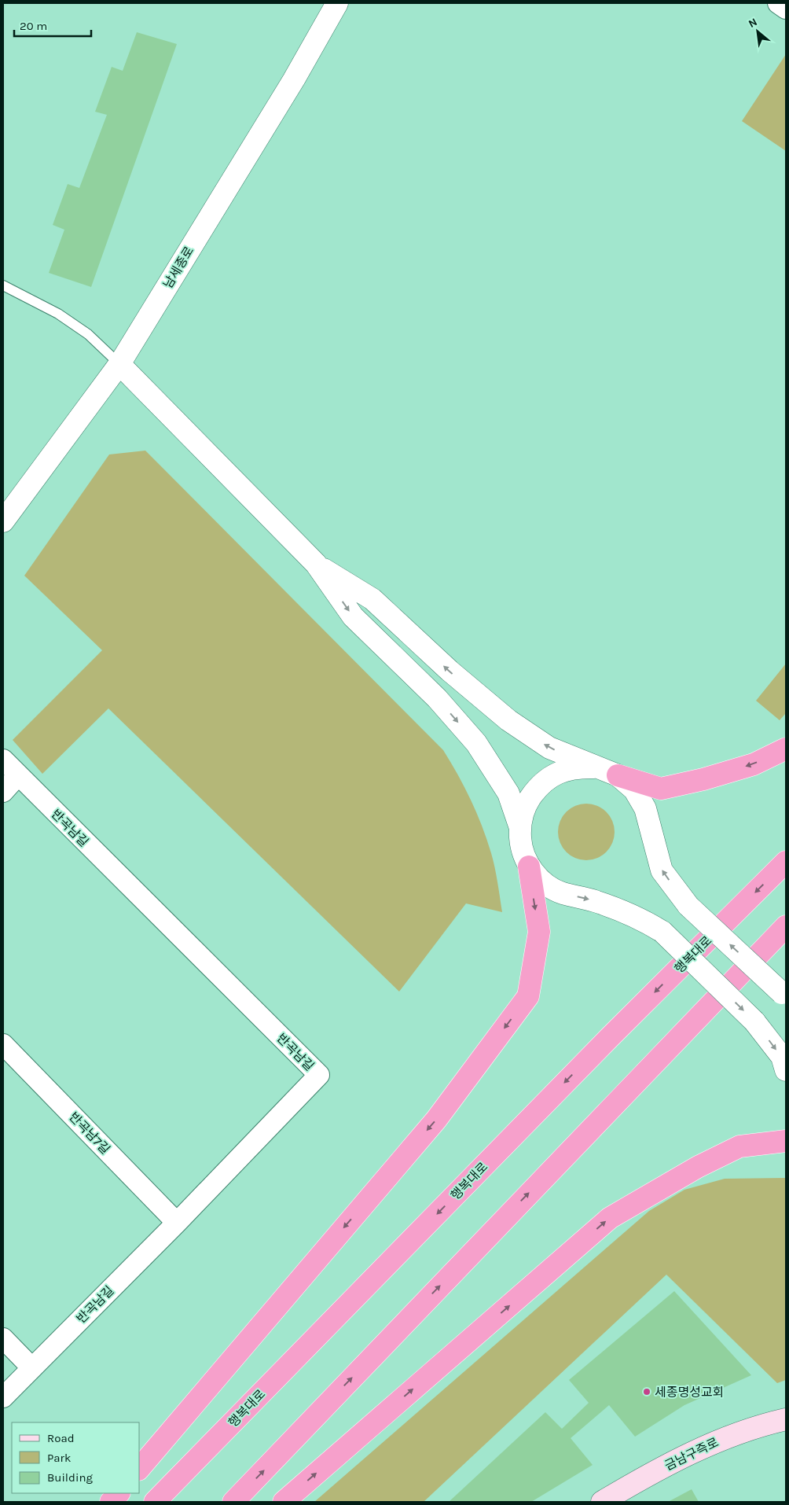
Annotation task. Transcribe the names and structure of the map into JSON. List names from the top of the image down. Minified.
{"streets":{"highway":["행복대로"],"main road":["금남구즉로"],"street":["남세종로","반곡남길","반곡남7길"]},"crossings":[["반곡남길","반곡남7길"]],"places":["세종명성교회"],"legend":["Road","Park","Building"],"scale_bar":"20 m","north":"top left"}
